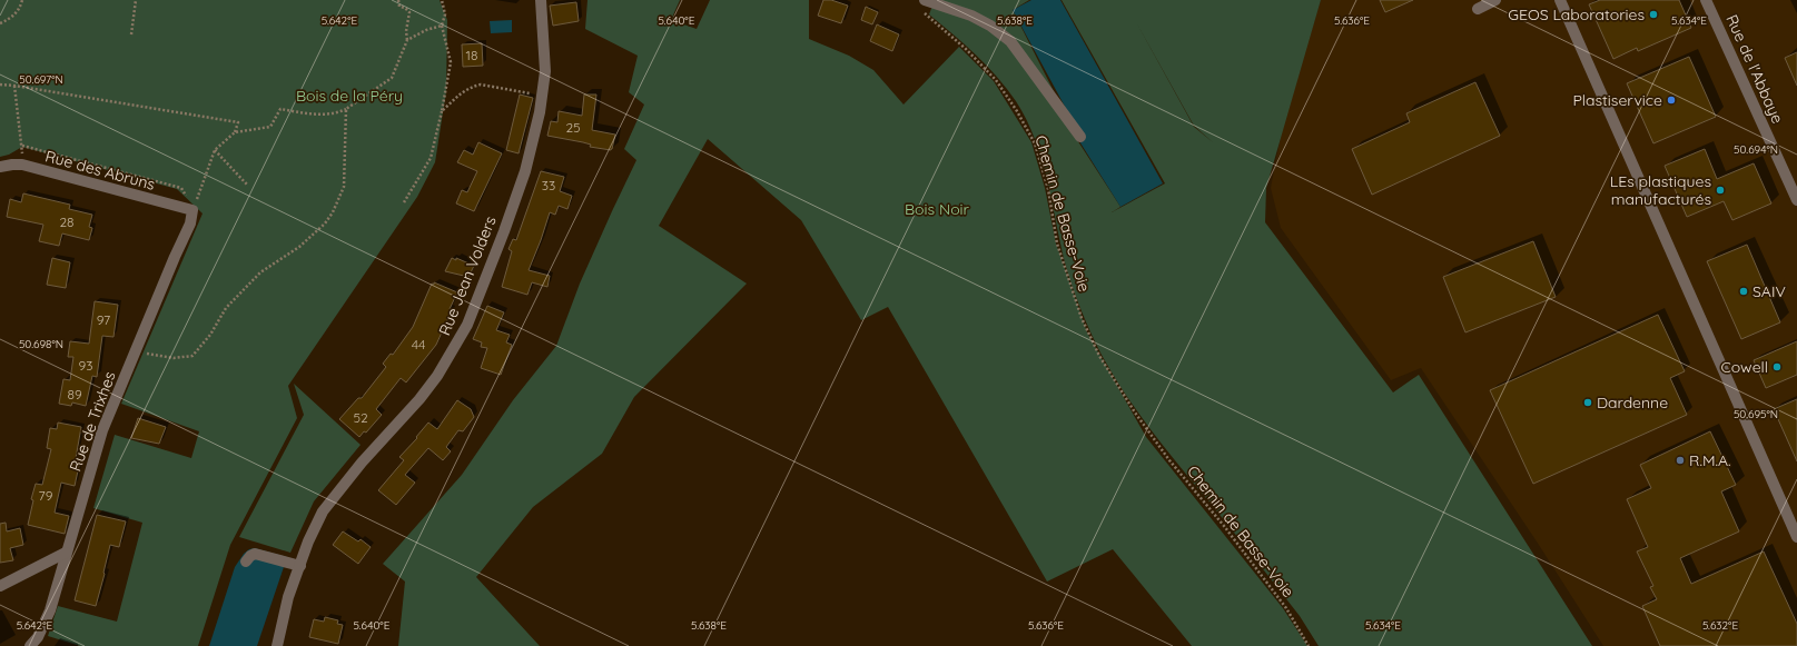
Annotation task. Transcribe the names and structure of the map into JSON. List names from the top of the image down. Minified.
{"streets":{"street":["Rue de l'Abbaye","Rue des Abruns","Rue Jean Volders","Rue de Trixhes"],"path":["Chemin de Basse-Voie"]},"crossings":[["Rue des Abruns","Rue de Trixhes"]],"parks":["Bois de la Péry","Bois Noir"],"places":["GEOS Laboratories","Plastiservice","LEs plastiques manufacturés","SAIV","Cowell","Dardenne","R.M.A."],"house_numbers":["18","25","33","28","97","44","93","89","52","79"],"coordinates":["5.636°E","5.642°E","5.640°E","5.638°E","5.634°E","50.697°N","50.694°N","50.698°N","50.695°N","5.632°E"]}
